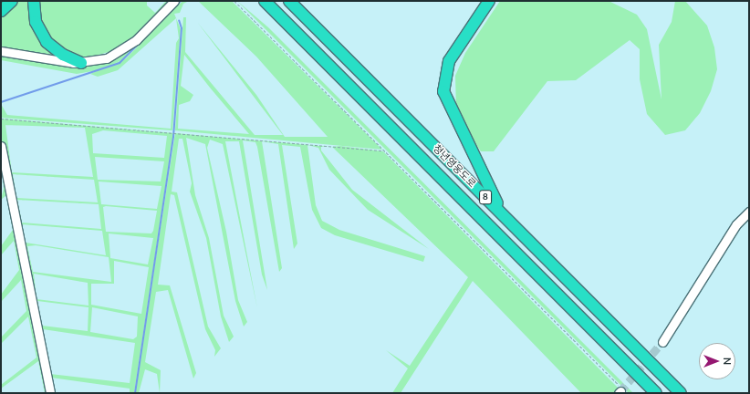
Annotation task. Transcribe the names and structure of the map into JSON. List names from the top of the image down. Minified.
{"streets":{"highway":["청년영웅도로","8"]},"north":"right"}
